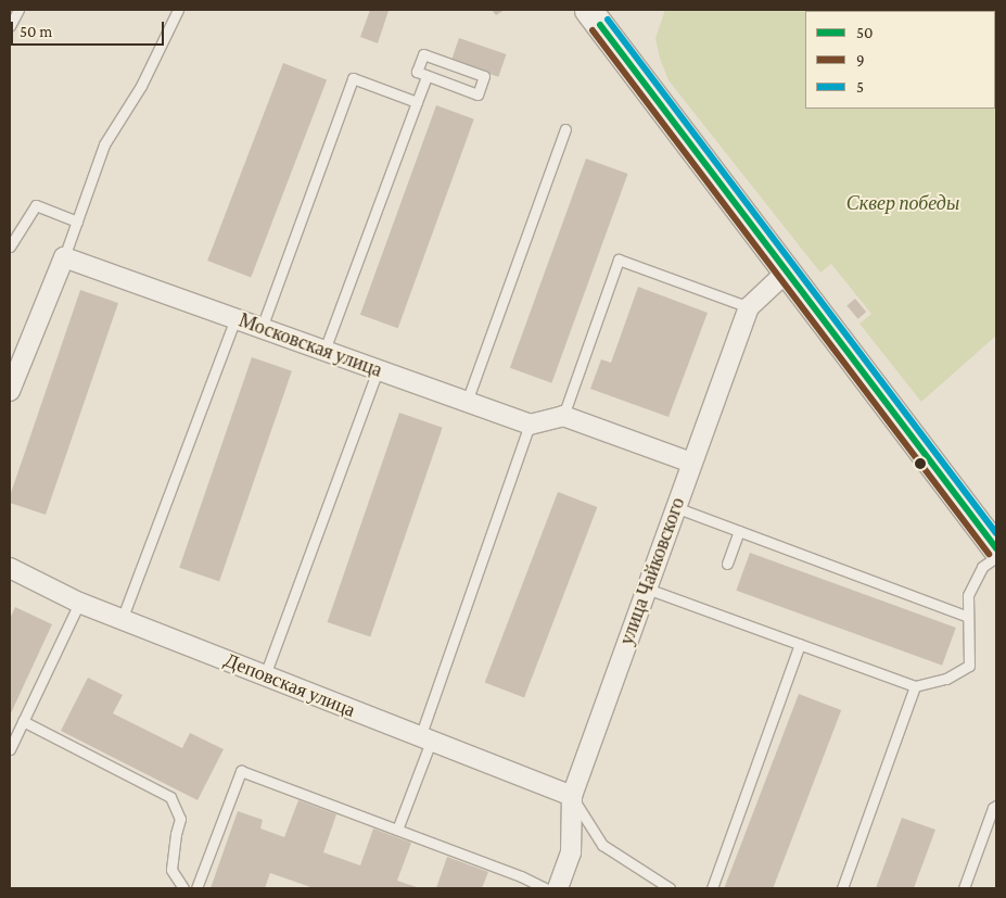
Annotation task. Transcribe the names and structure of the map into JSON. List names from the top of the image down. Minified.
{"streets":{"street":["Московская улица","улица Чайковского","Деповская улица"]},"crossings":[["улица Чайковского","Деповская улица"]],"parks":["Сквер победы"],"lines":["transit line 5","transit line 50","transit line 9"],"legend":["50","9","5"],"scale_bar":"50 m"}
